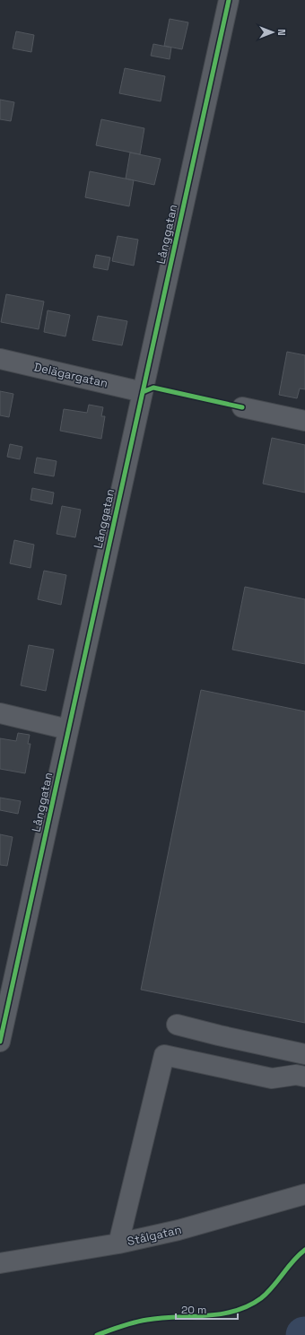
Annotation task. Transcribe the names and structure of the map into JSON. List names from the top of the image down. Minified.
{"streets":{"street":["Långgatan","Delägargatan","Stålgatan"]},"crossings":[["Långgatan","Delägargatan"]],"scale_bar":"20 m","north":"right"}
